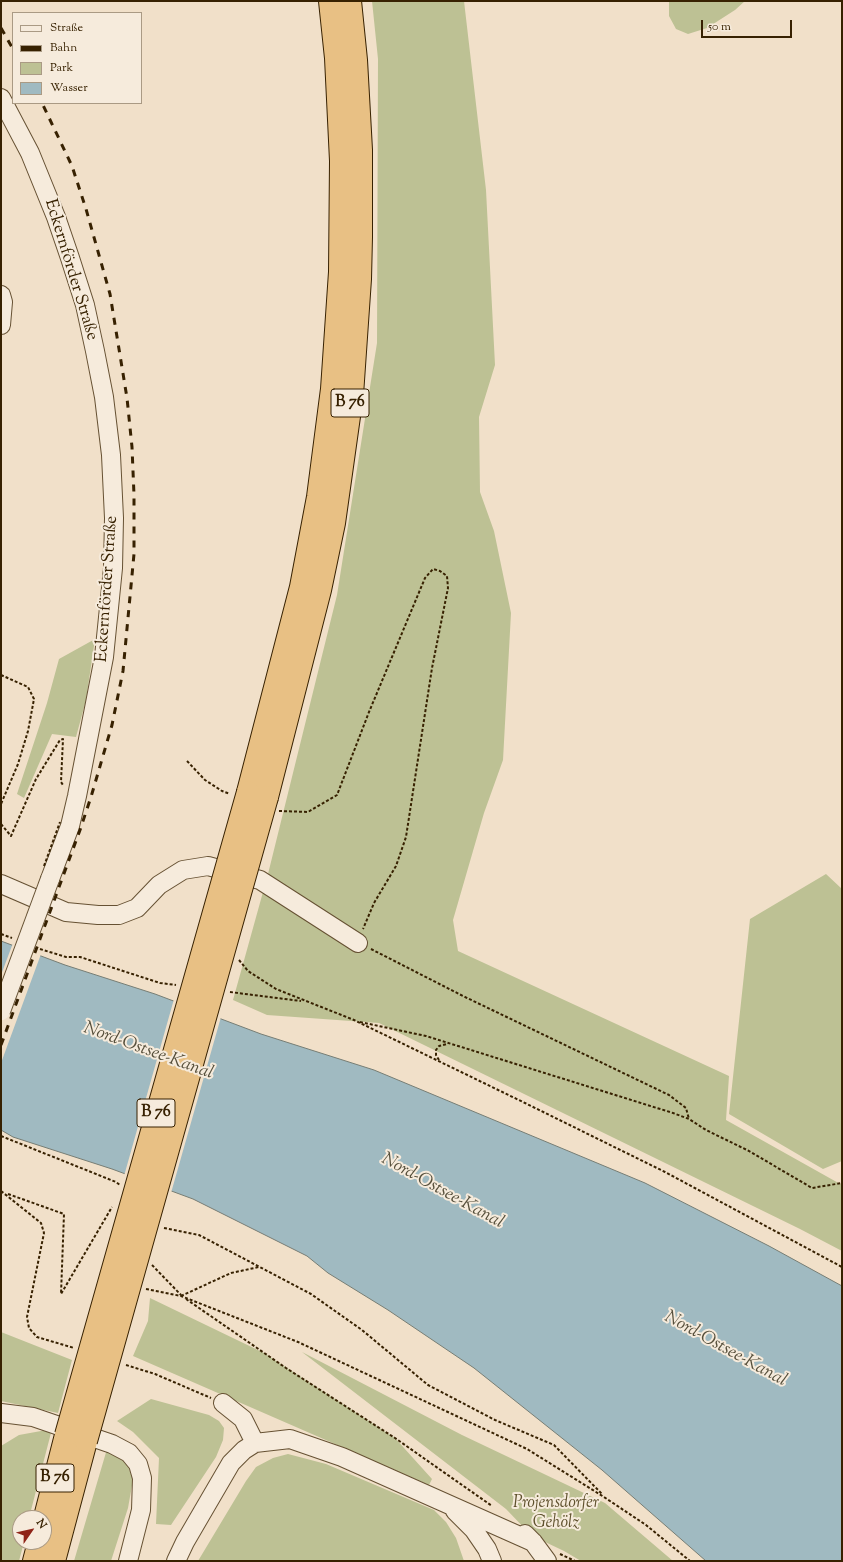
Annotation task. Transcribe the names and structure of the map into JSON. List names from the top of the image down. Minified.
{"streets":{"highway":["B 76"],"street":["Eckernförder Straße"]},"water":["Nord-Ostsee-Kanal"],"parks":["Projensdorfer Gehölz"],"legend":["Straße","Bahn","Park","Wasser"],"scale_bar":"50 m","north":"top right"}
